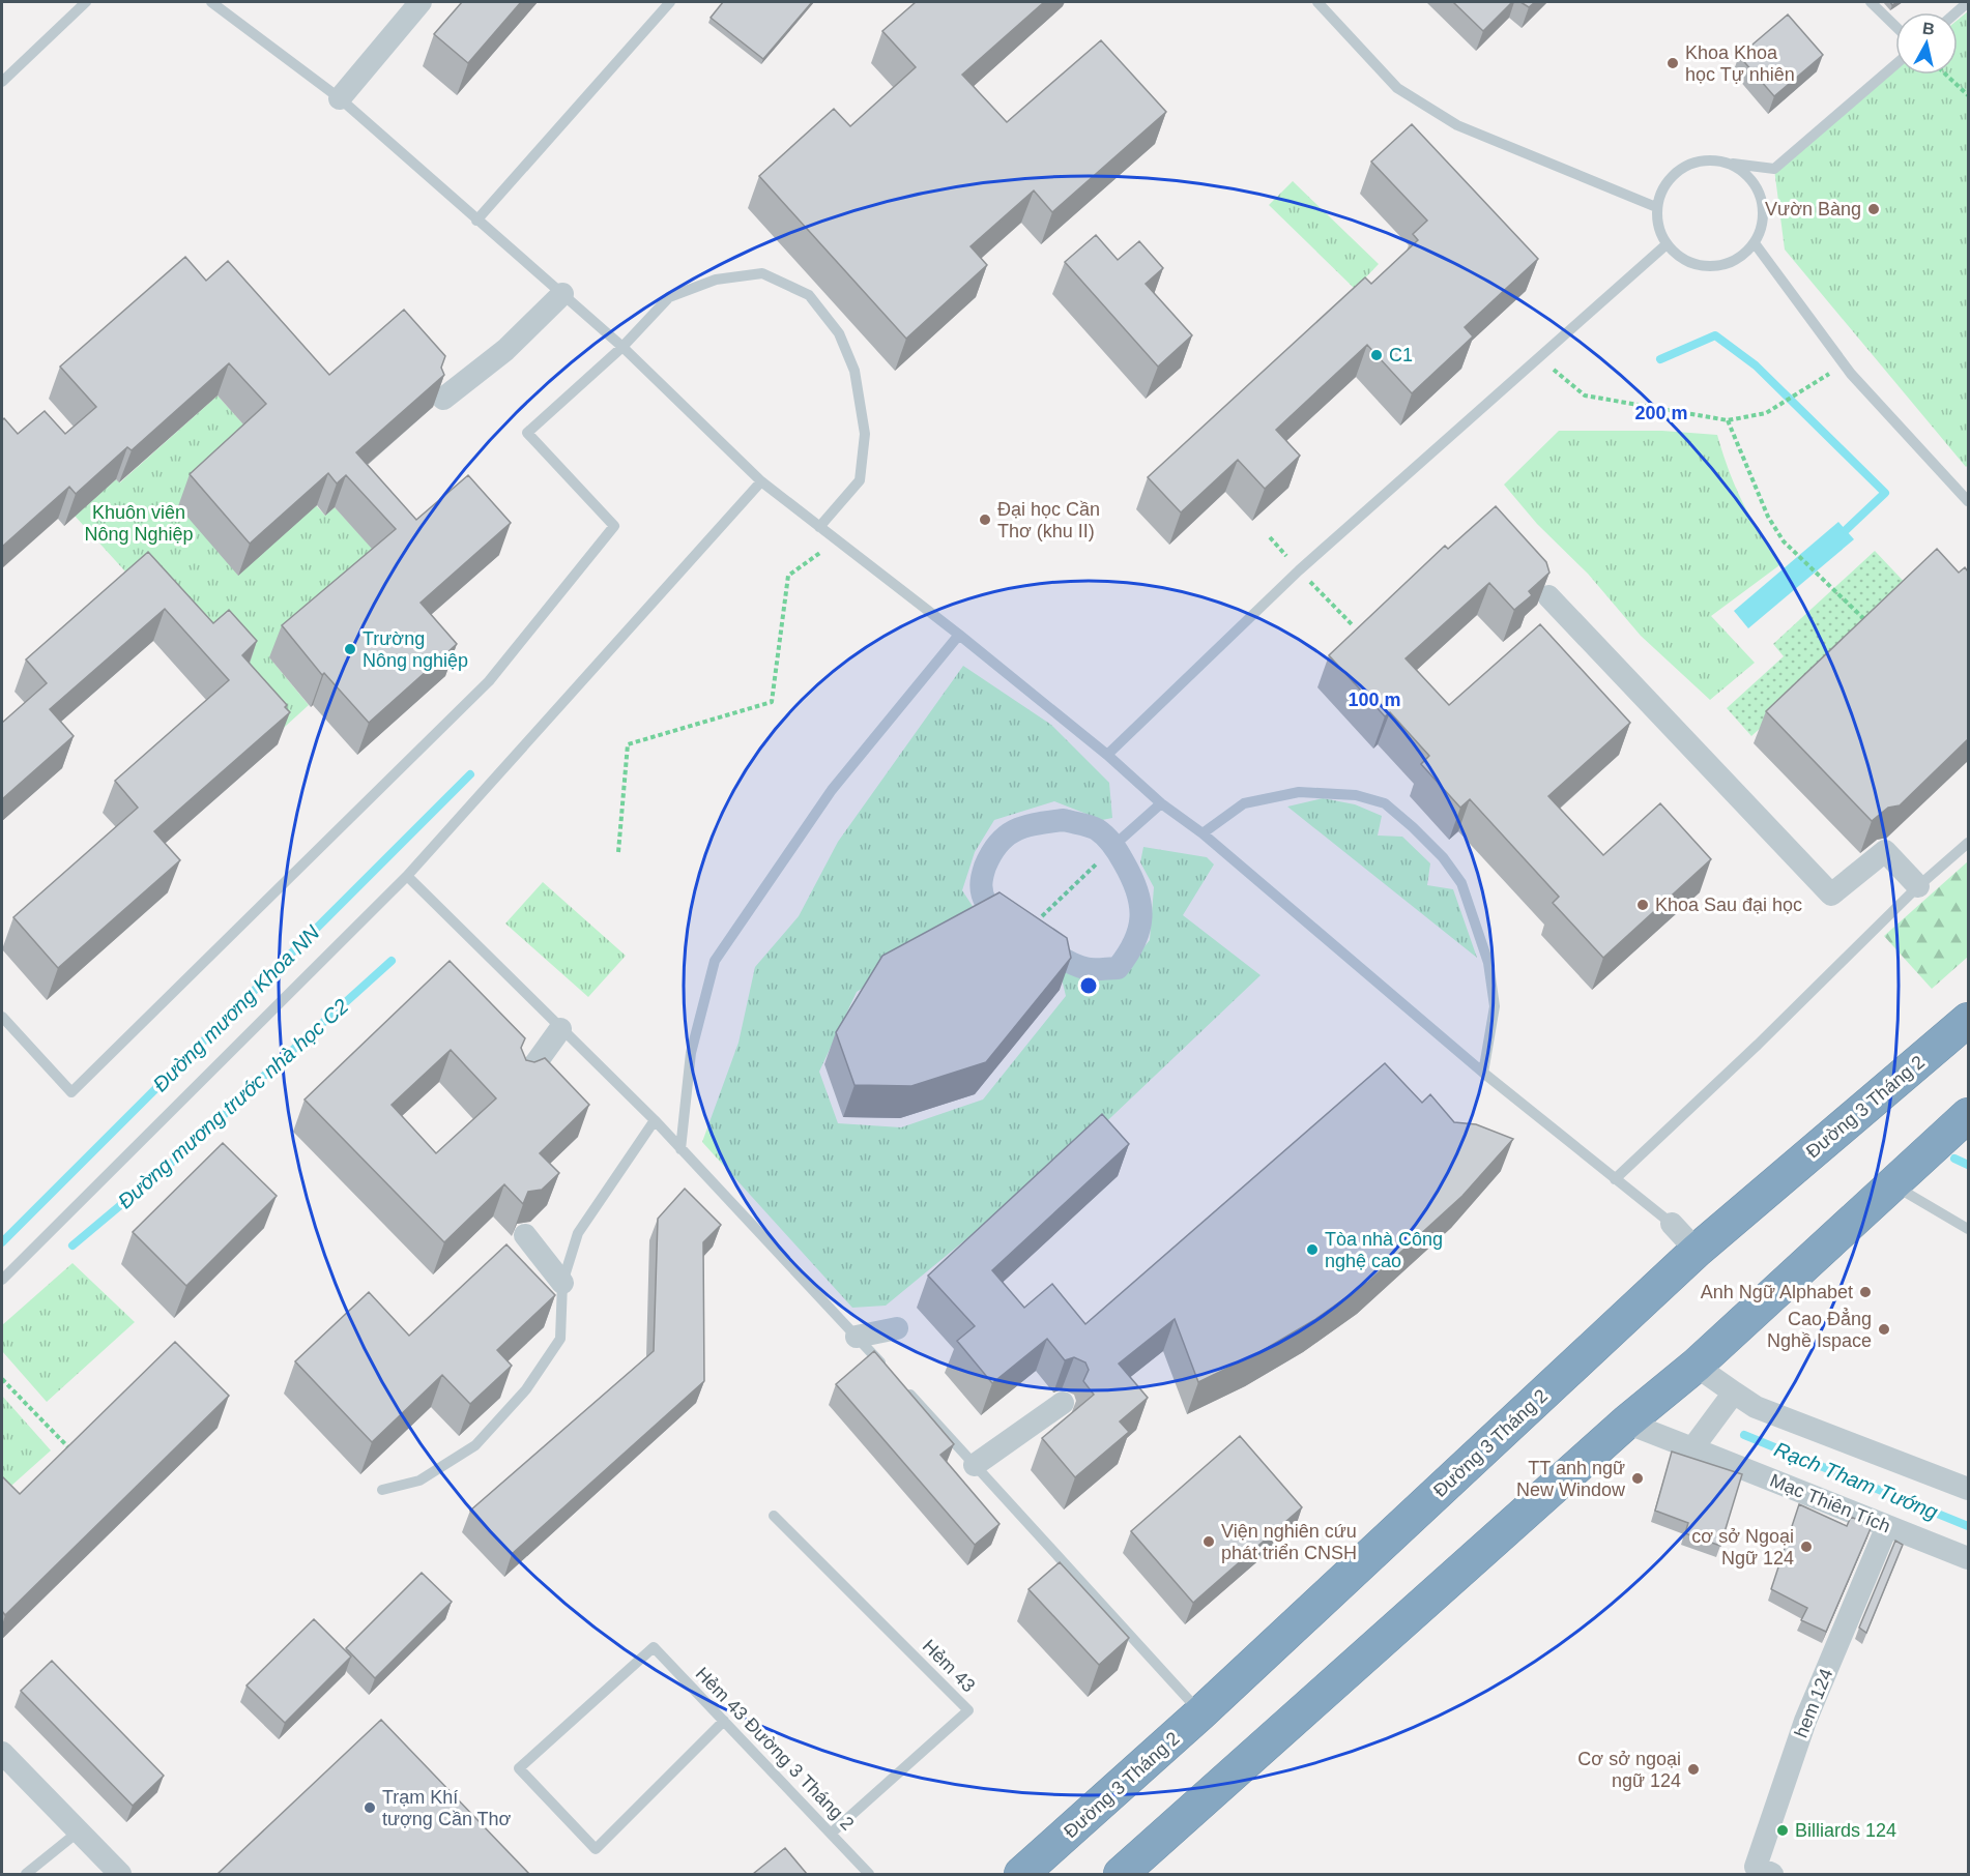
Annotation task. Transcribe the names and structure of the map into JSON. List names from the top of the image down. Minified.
{"streets":{"highway":["Đường 3 Tháng 2"],"street":["Mạc Thiên Tích","hem 124"],"lane":["Hẻm 43","Hẻm 43 Đường 3 Tháng 2"]},"crossings":[["Mạc Thiên Tích","hem 124"],["Hẻm 43","Hẻm 43 Đường 3 Tháng 2"]],"water":["Đường mương Khoa NN","Đường mương trước nhà học C2","Rạch Tham Tướng"],"parks":["Khuôn viên Nông Nghiệp"],"places":["Khoa Khoa học Tự nhiên","Vườn Bàng","C1","Đại học Cần Thơ (khu II)","Trường Nông nghiệp","Khoa Sau đại học","Tòa nhà Công nghệ cao","Anh Ngữ Alphabet","Cao Đẳng Nghề Ispace","TT anh ngữ New Window","Viện nghiên cứu phát triển CNSH","cơ sở Ngoại Ngữ 124","Cơ sở ngoại ngữ 124","Trạm Khí tượng Cần Thơ","Billiards 124"],"north":"top","rings":["200 m","100 m"]}
